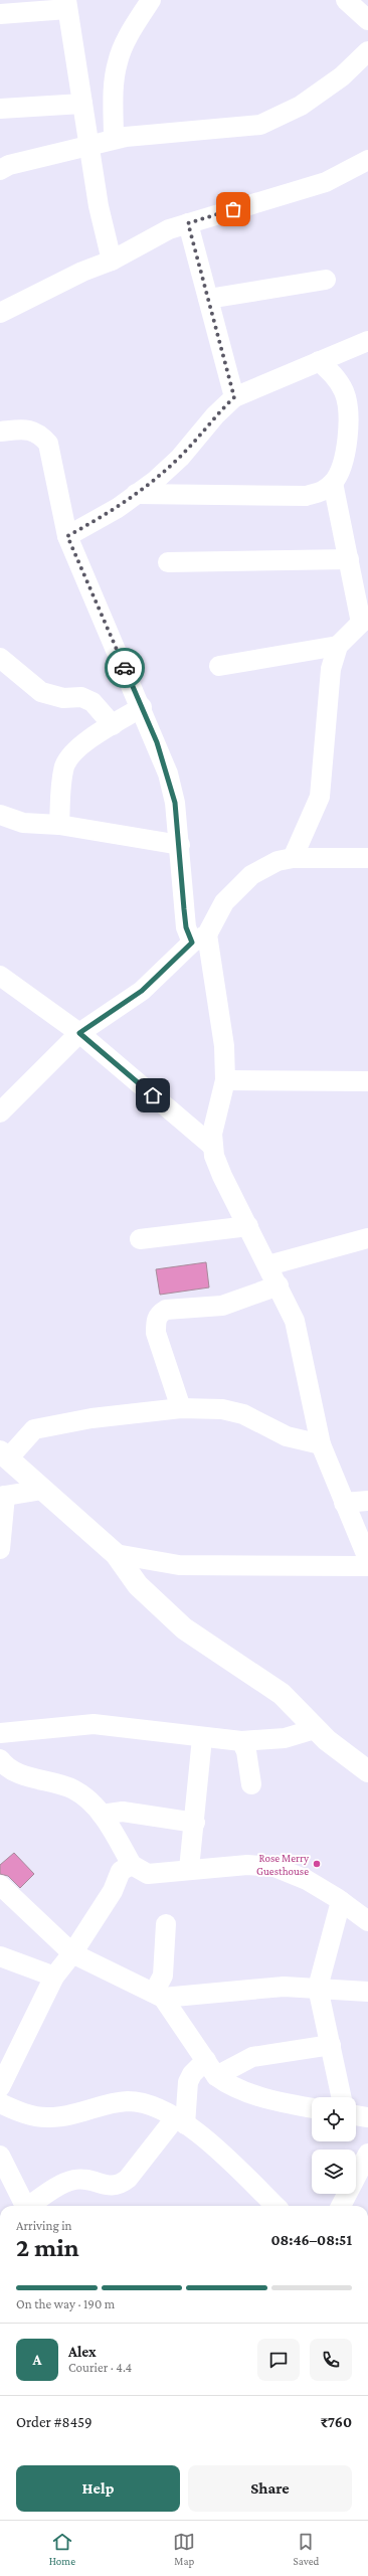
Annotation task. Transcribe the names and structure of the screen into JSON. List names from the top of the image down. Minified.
{"places":["Rose Merry Guesthouse"],"page":{"heading":["2 min","Arriving in","08:46–08:51"],"panel":["Alex","Courier · 4.4","Order #8459","₹760"],"bar":"On the way · 190 m","round":"A","buttons":["Help","Share"],"tabs":["Home","Map","Saved"]}}
